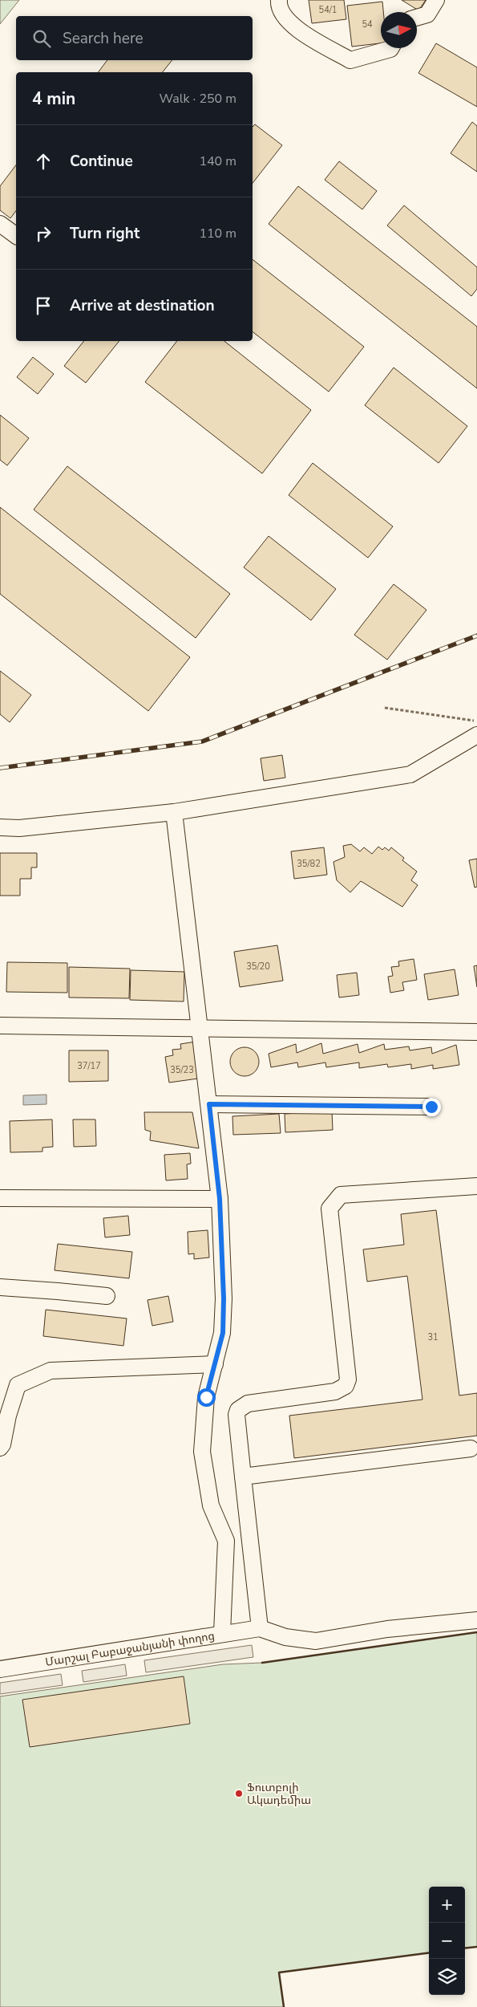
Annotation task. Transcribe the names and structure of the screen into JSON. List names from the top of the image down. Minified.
{"streets":{"street":["Մարշալ Բաբաջանյանի փողոց"]},"places":["Ֆուտբոլի Ակադեմիա"],"house_numbers":["54/1","54","35/82","35/20","37/17","35/23","31"],"north":"right","page":{"search":"Search here","heading":["4 min","Walk · 250 m"],"list":[["Continue","140 m"],["Turn right","110 m"],"Arrive at destination"],"map_buttons":["+","−"]}}
